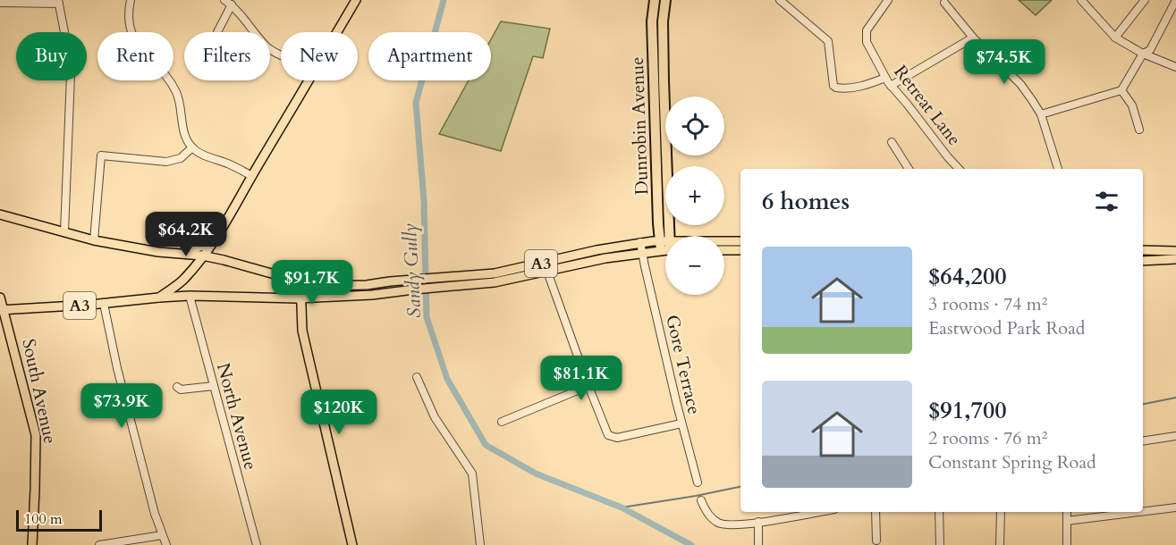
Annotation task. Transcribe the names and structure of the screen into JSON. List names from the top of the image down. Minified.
{"streets":{"highway":["Dunrobin Avenue"],"main road":["A3","South Avenue"],"street":["Retreat Lane","Gore Terrace","North Avenue"]},"crossings":[["A3","Gore Terrace"],["A3","South Avenue"],["A3","North Avenue"]],"water":["Sandy Gully"],"scale_bar":"100 m","page":{"chip":["Buy","Rent","Filters","New","Apartment"],"price":["$74.5K","$64.2K","$91.7K","$81.1K","$73.9K","$120K"],"map_buttons":["+","−"],"heading":"6 homes","list":[{"name":"$64,200","note":"3 rooms · 74 m² · Eastwood Park Road"},{"name":"$91,700","note":"2 rooms · 76 m² · Constant Spring Road"}],"scale":"100 m"}}
